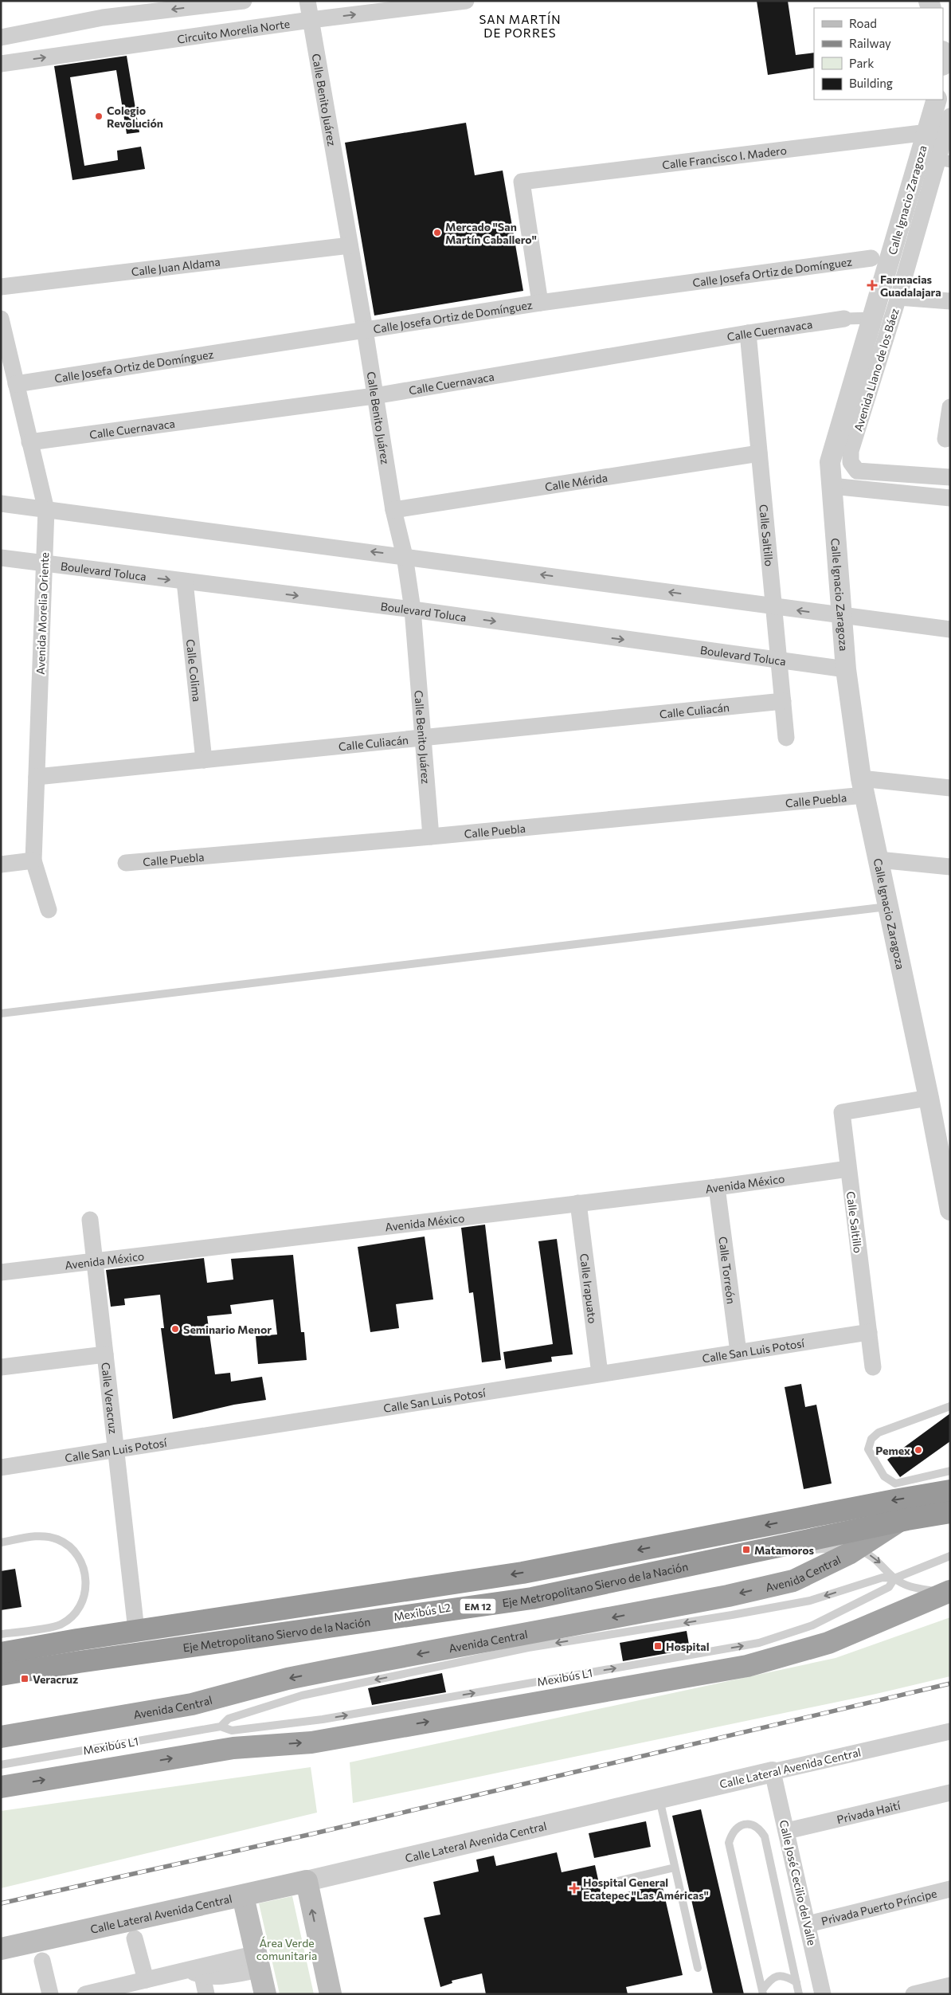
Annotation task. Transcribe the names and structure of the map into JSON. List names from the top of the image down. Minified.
{"streets":{"highway":["Avenida Central","Eje Metropolitano Siervo de la Nación","EM 12"],"main road":["Calle Lateral Avenida Central"],"street":["Circuito Morelia Norte","Calle Benito Juárez","Calle Francisco I. Madero","Calle Ignacio Zaragoza","Calle Juan Aldama","Calle Josefa Ortiz de Domínguez","Calle Cuernavaca","Avenida Llano de los Báez","Calle Mérida","Calle Saltillo","Boulevard Toluca","Avenida Morelia Oriente","Calle Colima","Calle Culiacán","Calle Puebla","Avenida México","Calle Torreón","Calle Irapuato","Calle San Luis Potosí","Calle Veracruz","Privada Haití","Calle José Cecilio del Valle","Privada Puerto Príncipe"],"lane":["Mexibús L2","Mexibús L1"]},"crossings":[["Circuito Morelia Norte","Calle Benito Juárez"],["Calle Benito Juárez","Calle Juan Aldama"],["Calle Benito Juárez","Calle Josefa Ortiz de Domínguez"],["Calle Benito Juárez","Calle Cuernavaca"],["Calle Benito Juárez","Calle Mérida"],["Calle Benito Juárez","Boulevard Toluca"],["Calle Benito Juárez","Calle Culiacán"],["Calle Benito Juárez","Calle Puebla"],["Calle Francisco I. Madero","Calle Ignacio Zaragoza"],["Calle Francisco I. Madero","Calle Josefa Ortiz de Domínguez"],["Calle Ignacio Zaragoza","Calle Josefa Ortiz de Domínguez"],["Calle Ignacio Zaragoza","Calle Cuernavaca"],["Calle Ignacio Zaragoza","Calle Saltillo"],["Calle Ignacio Zaragoza","Boulevard Toluca"],["Calle Ignacio Zaragoza","Calle Puebla"],["Calle Josefa Ortiz de Domínguez","Avenida Morelia Oriente"],["Calle Cuernavaca","Calle Saltillo"],["Calle Cuernavaca","Avenida Morelia Oriente"],["Calle Mérida","Calle Saltillo"],["Calle Saltillo","Boulevard Toluca"],["Calle Saltillo","Calle Culiacán"],["Calle Saltillo","Avenida México"],["Calle Saltillo","Calle San Luis Potosí"],["Boulevard Toluca","Avenida Morelia Oriente"],["Boulevard Toluca","Calle Colima"],["Avenida Morelia Oriente","Calle Culiacán"],["Calle Colima","Calle Culiacán"],["Avenida México","Calle Torreón"],["Avenida México","Calle Irapuato"],["Avenida México","Calle Veracruz"],["Calle Torreón","Calle San Luis Potosí"],["Calle Irapuato","Calle San Luis Potosí"],["Calle San Luis Potosí","Calle Veracruz"],["Avenida Central","Mexibús L2"],["Mexibús L2","Mexibús L1"],["Calle Lateral Avenida Central","Calle José Cecilio del Valle"],["Privada Haití","Calle José Cecilio del Valle"],["Calle José Cecilio del Valle","Privada Puerto Príncipe"]],"districts":["SAN MARTÍN DE PORRES"],"parks":["Área Verde comunitaria"],"places":{"other":["Colegio Revolución","Mercado \"San Martín Caballero\"","Seminario Menor","Pemex"],"health":["Farmacias Guadalajara","Hospital General Ecatepec \"Las Américas\""],"transit":["Matamoros","Hospital","Veracruz"]},"legend":["Road","Railway","Park","Building"]}
